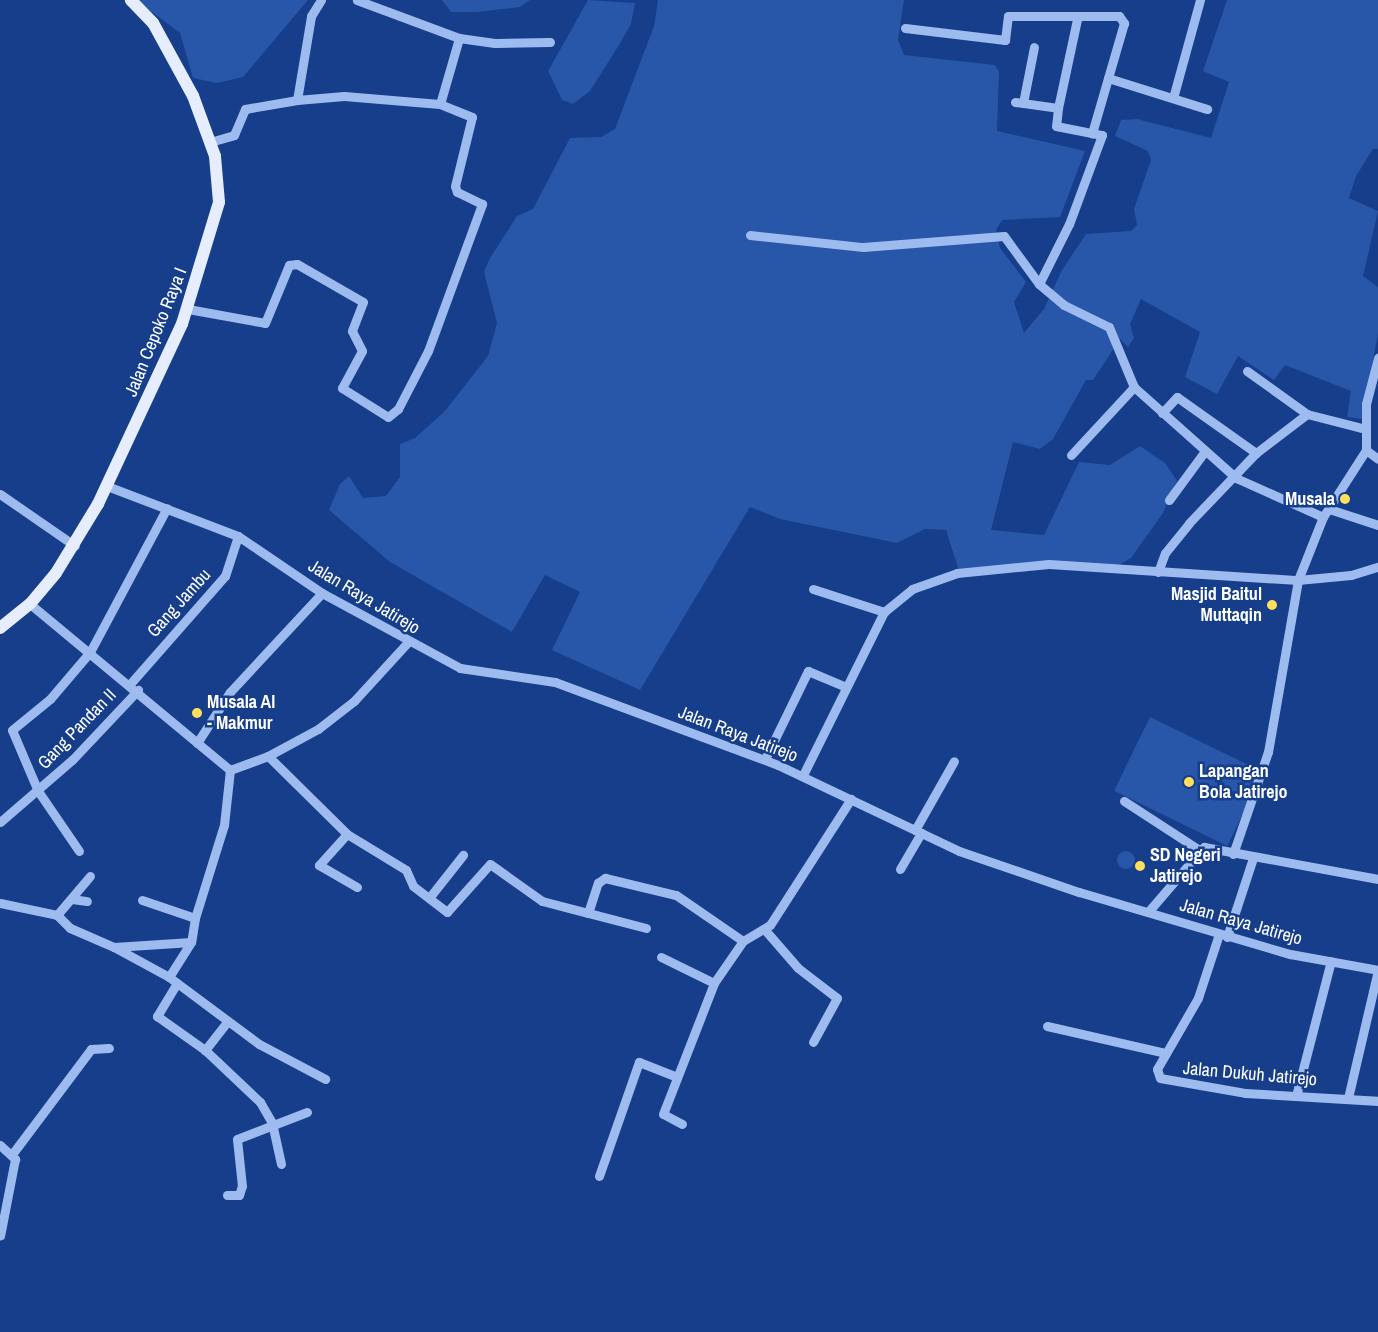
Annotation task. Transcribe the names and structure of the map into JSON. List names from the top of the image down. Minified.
{"streets":{"main road":["Jalan Cepoko Raya I"],"street":["Jalan Raya Jatirejo","Gang Jambu","Gang Pandan II","Jalan Dukuh Jatirejo"]},"crossings":[["Jalan Cepoko Raya I","Jalan Raya Jatirejo"],["Jalan Raya Jatirejo","Gang Jambu"],["Jalan Raya Jatirejo","Jalan Dukuh Jatirejo"]],"places":["Musala","Masjid Baitul Muttaqin","Musala Al - Makmur","Lapangan Bola Jatirejo","SD Negeri Jatirejo"]}
